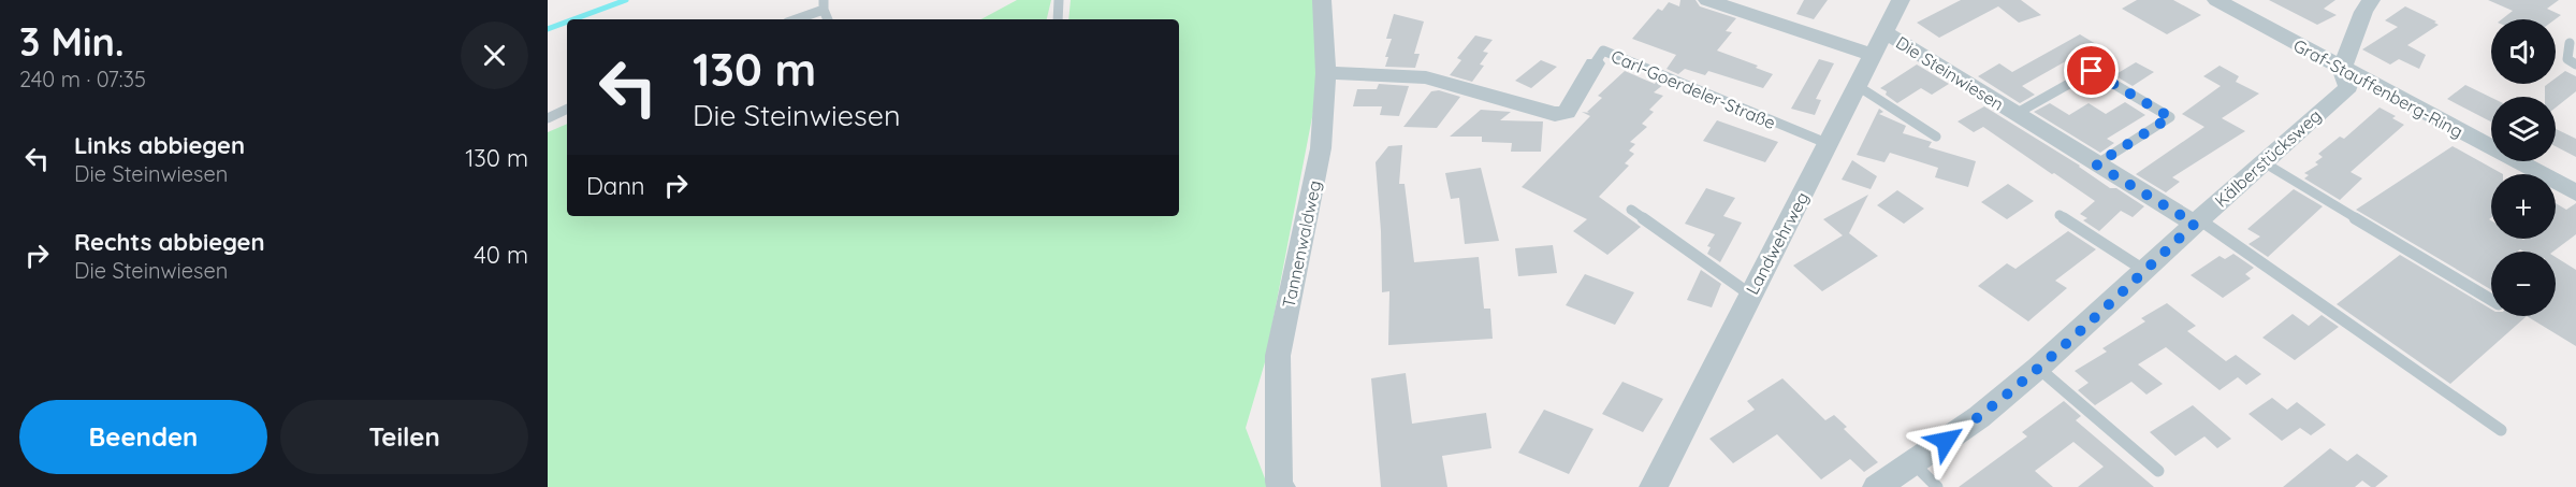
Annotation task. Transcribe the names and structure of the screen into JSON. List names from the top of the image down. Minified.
{"streets":{"street":["Die Steinwiesen","Graf-Stauffenberg-Ring","Carl-Goerdeler-Straße","Kälberstücksweg","Landwehrweg","Tannenwaldweg"]},"crossings":[["Die Steinwiesen","Kälberstücksweg"],["Die Steinwiesen","Landwehrweg"],["Graf-Stauffenberg-Ring","Kälberstücksweg"],["Carl-Goerdeler-Straße","Landwehrweg"],["Carl-Goerdeler-Straße","Tannenwaldweg"]],"page":{"heading":["3 Min.","240 m · 07:35"],"map_buttons":["+","−"],"turn":["130 m","Die Steinwiesen"],"list":[{"name":"Links abbiegen","note":"Die Steinwiesen","value":"130 m"},{"name":"Rechts abbiegen","note":"Die Steinwiesen","value":"40 m"}],"then":"Dann","buttons":["Beenden","Teilen"]}}
